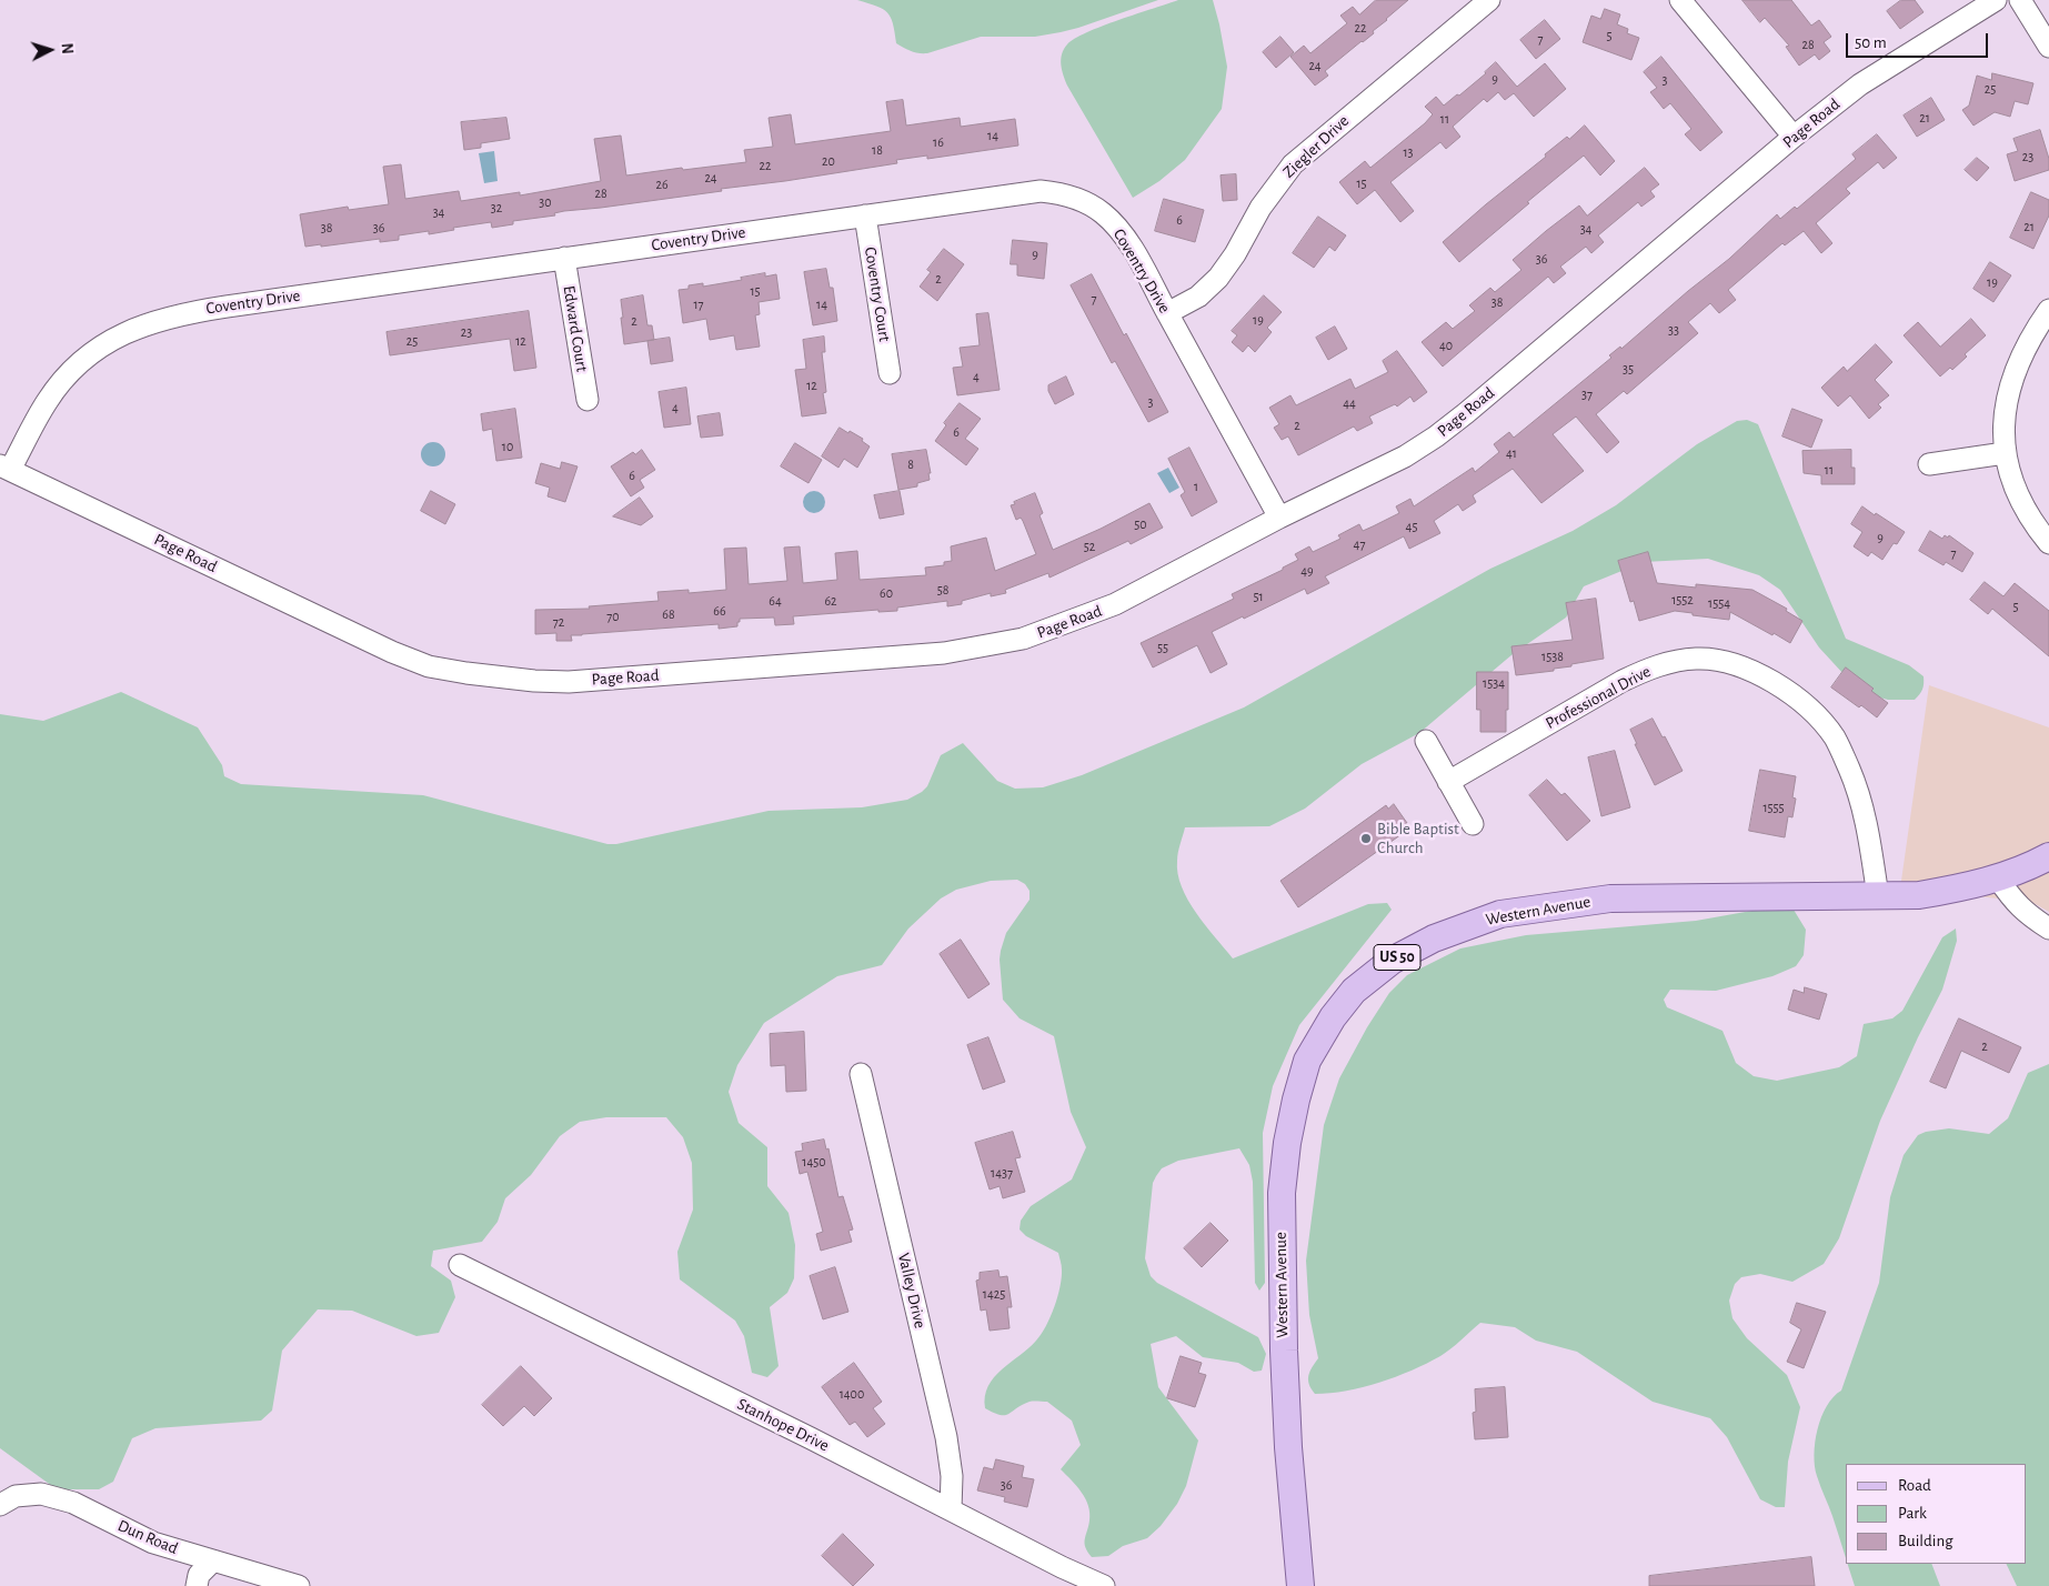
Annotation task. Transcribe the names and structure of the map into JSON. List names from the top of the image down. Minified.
{"streets":{"main road":["Western Avenue","US 50"],"street":["Page Road","Ziegler Drive","Coventry Drive","Coventry Court","Edward Court","Professional Drive","Valley Drive","Stanhope Drive","Dun Road"]},"crossings":[["Page Road","Coventry Drive"],["Ziegler Drive","Coventry Drive"],["Coventry Drive","Coventry Court"],["Coventry Drive","Edward Court"],["Professional Drive","Western Avenue"],["Valley Drive","Stanhope Drive"]],"places":["Bible Baptist Church"],"house_numbers":["22","5","7","28","24","9","3","25","21","11","14","16","18","13","23","20","22","24","15","26","28","30","32","34","6","21","38","36","34","9","36","2","19","15","7","38","17","14","19","2","33","23","25","12","40","35","4","12","37","3","44","4","2","6","10","41","8","11","6","1","50","45","9","47","52","7","49","58","60","51","1552","64","62","1554","5","66","68","70","72","55","1538","1534","1555","2","1450","1437","1425","1400","36"],"legend":["Road","Park","Building"],"scale_bar":"50 m","north":"right"}
